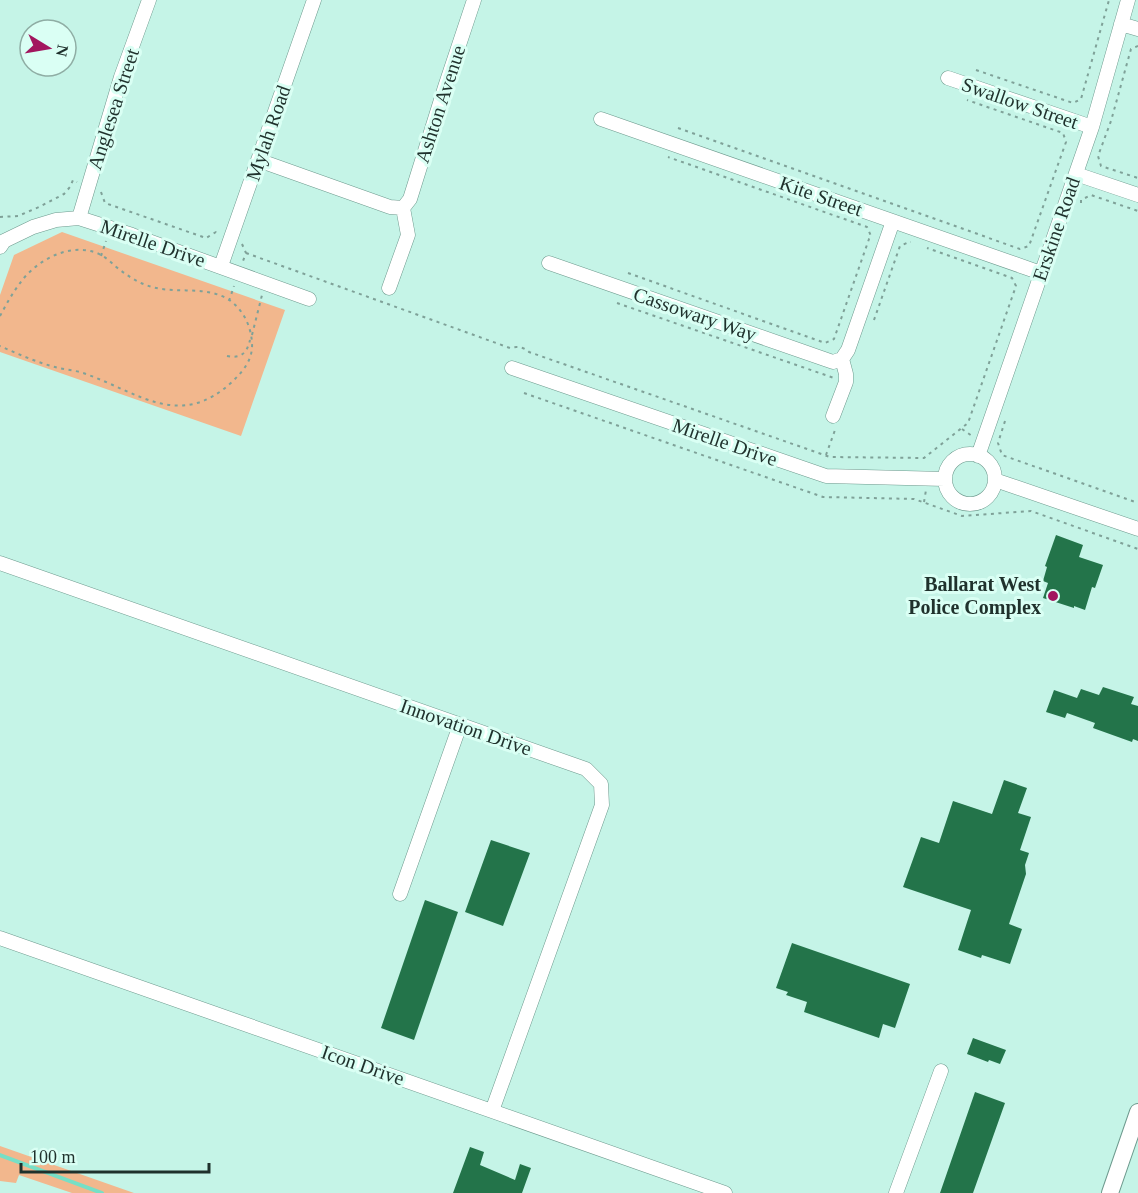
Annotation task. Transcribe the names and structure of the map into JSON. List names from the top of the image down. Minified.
{"streets":{"street":["Swallow Street","Ashton Avenue","Anglesea Street","Mylah Road","Kite Street","Erskine Road","Mirelle Drive","Cassowary Way","Innovation Drive","Icon Drive"]},"crossings":[["Swallow Street","Erskine Road"],["Anglesea Street","Mirelle Drive"],["Mylah Road","Mirelle Drive"],["Kite Street","Erskine Road"],["Erskine Road","Mirelle Drive"],["Innovation Drive","Icon Drive"]],"places":["Ballarat West Police Complex"],"scale_bar":"100 m","north":"right"}
